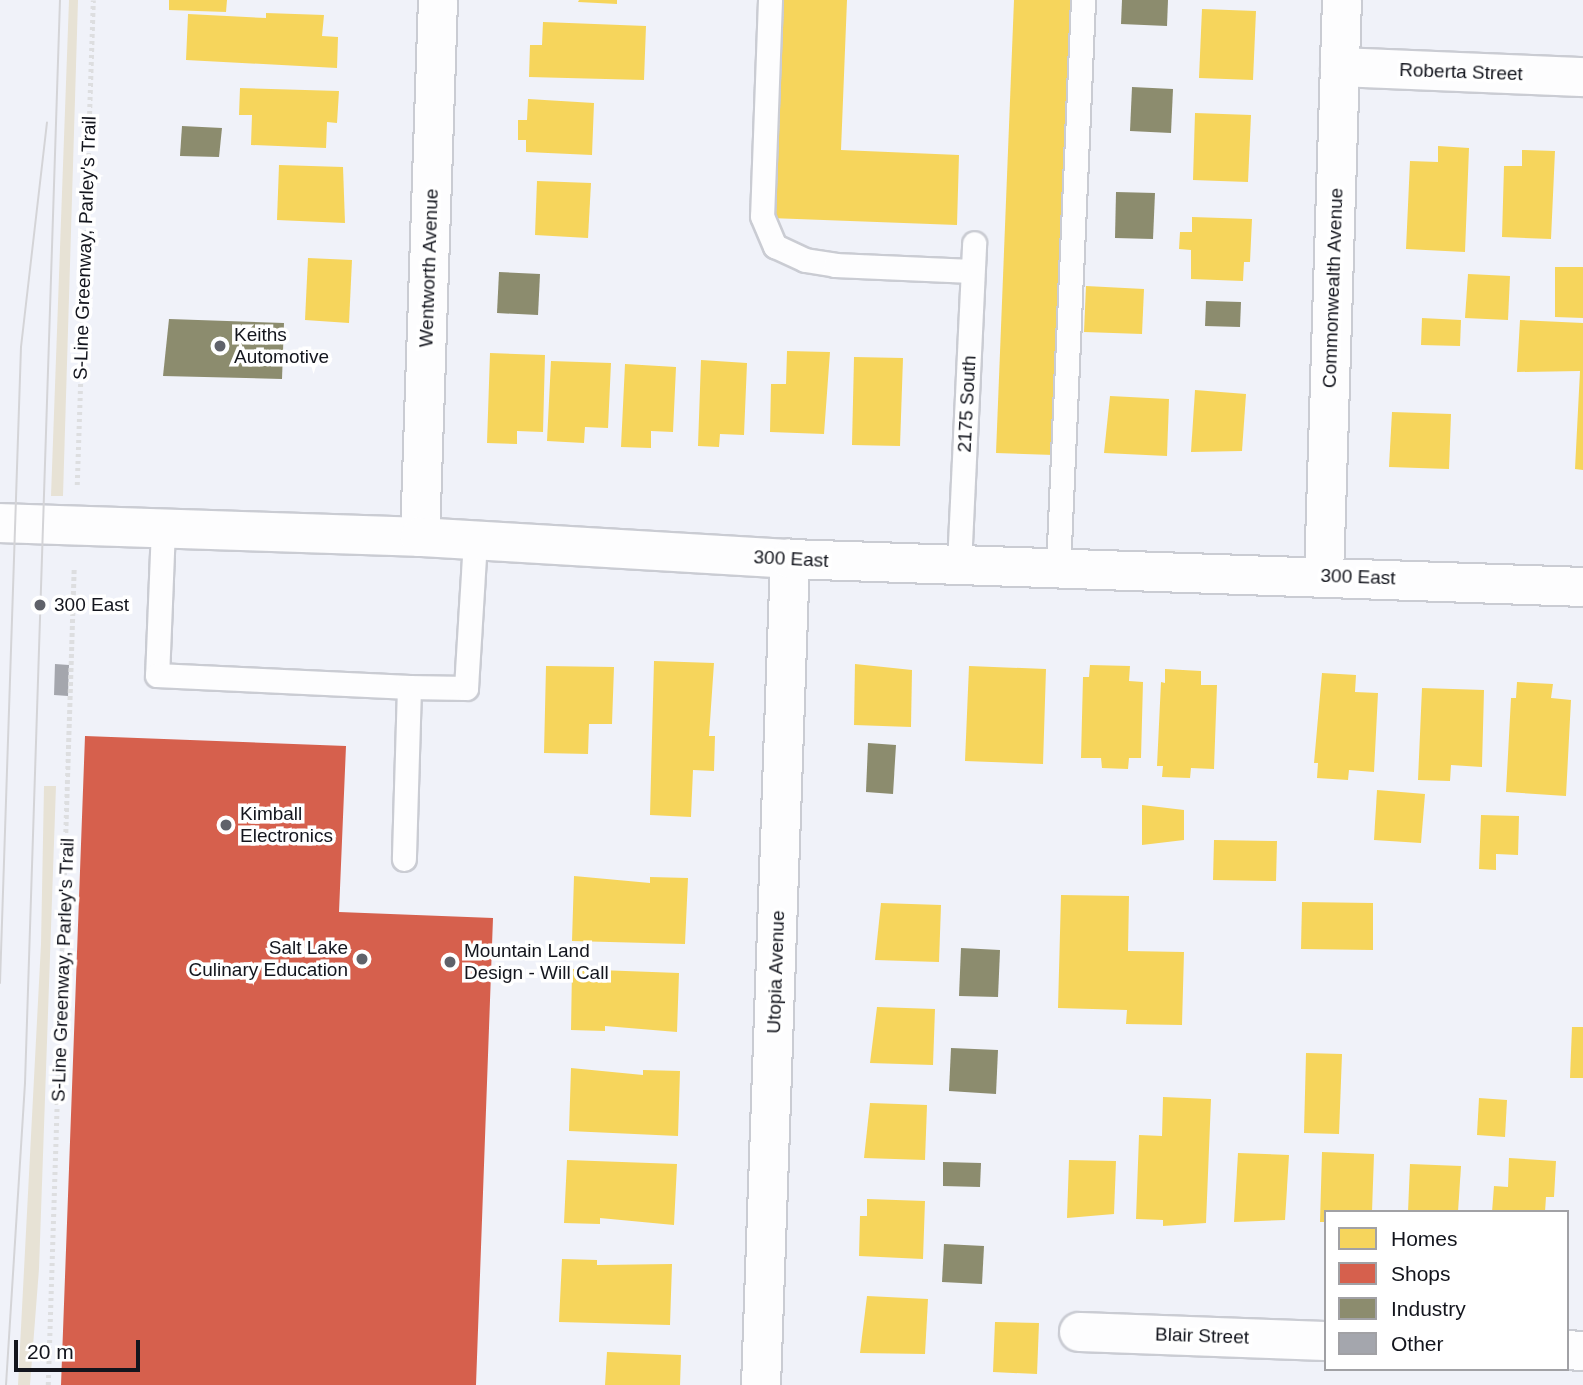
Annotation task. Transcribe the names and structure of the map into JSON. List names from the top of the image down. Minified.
{"streets":{"street":["Roberta Street","Wentworth Avenue","Commonwealth Avenue","300 East","Utopia Avenue","Blair Street"],"lane":["2175 South"],"path":["S-Line Greenway, Parley's Trail"]},"crossings":[["Roberta Street","Commonwealth Avenue"],["Wentworth Avenue","300 East"],["Commonwealth Avenue","300 East"],["2175 South","300 East"],["300 East","Utopia Avenue"]],"places":["Keiths Automotive","300 East","Kimball Electronics","Salt Lake Culinary Education","Mountain Land Design - Will Call"],"legend":["Homes","Shops","Industry","Other"],"scale_bar":"20 m"}
